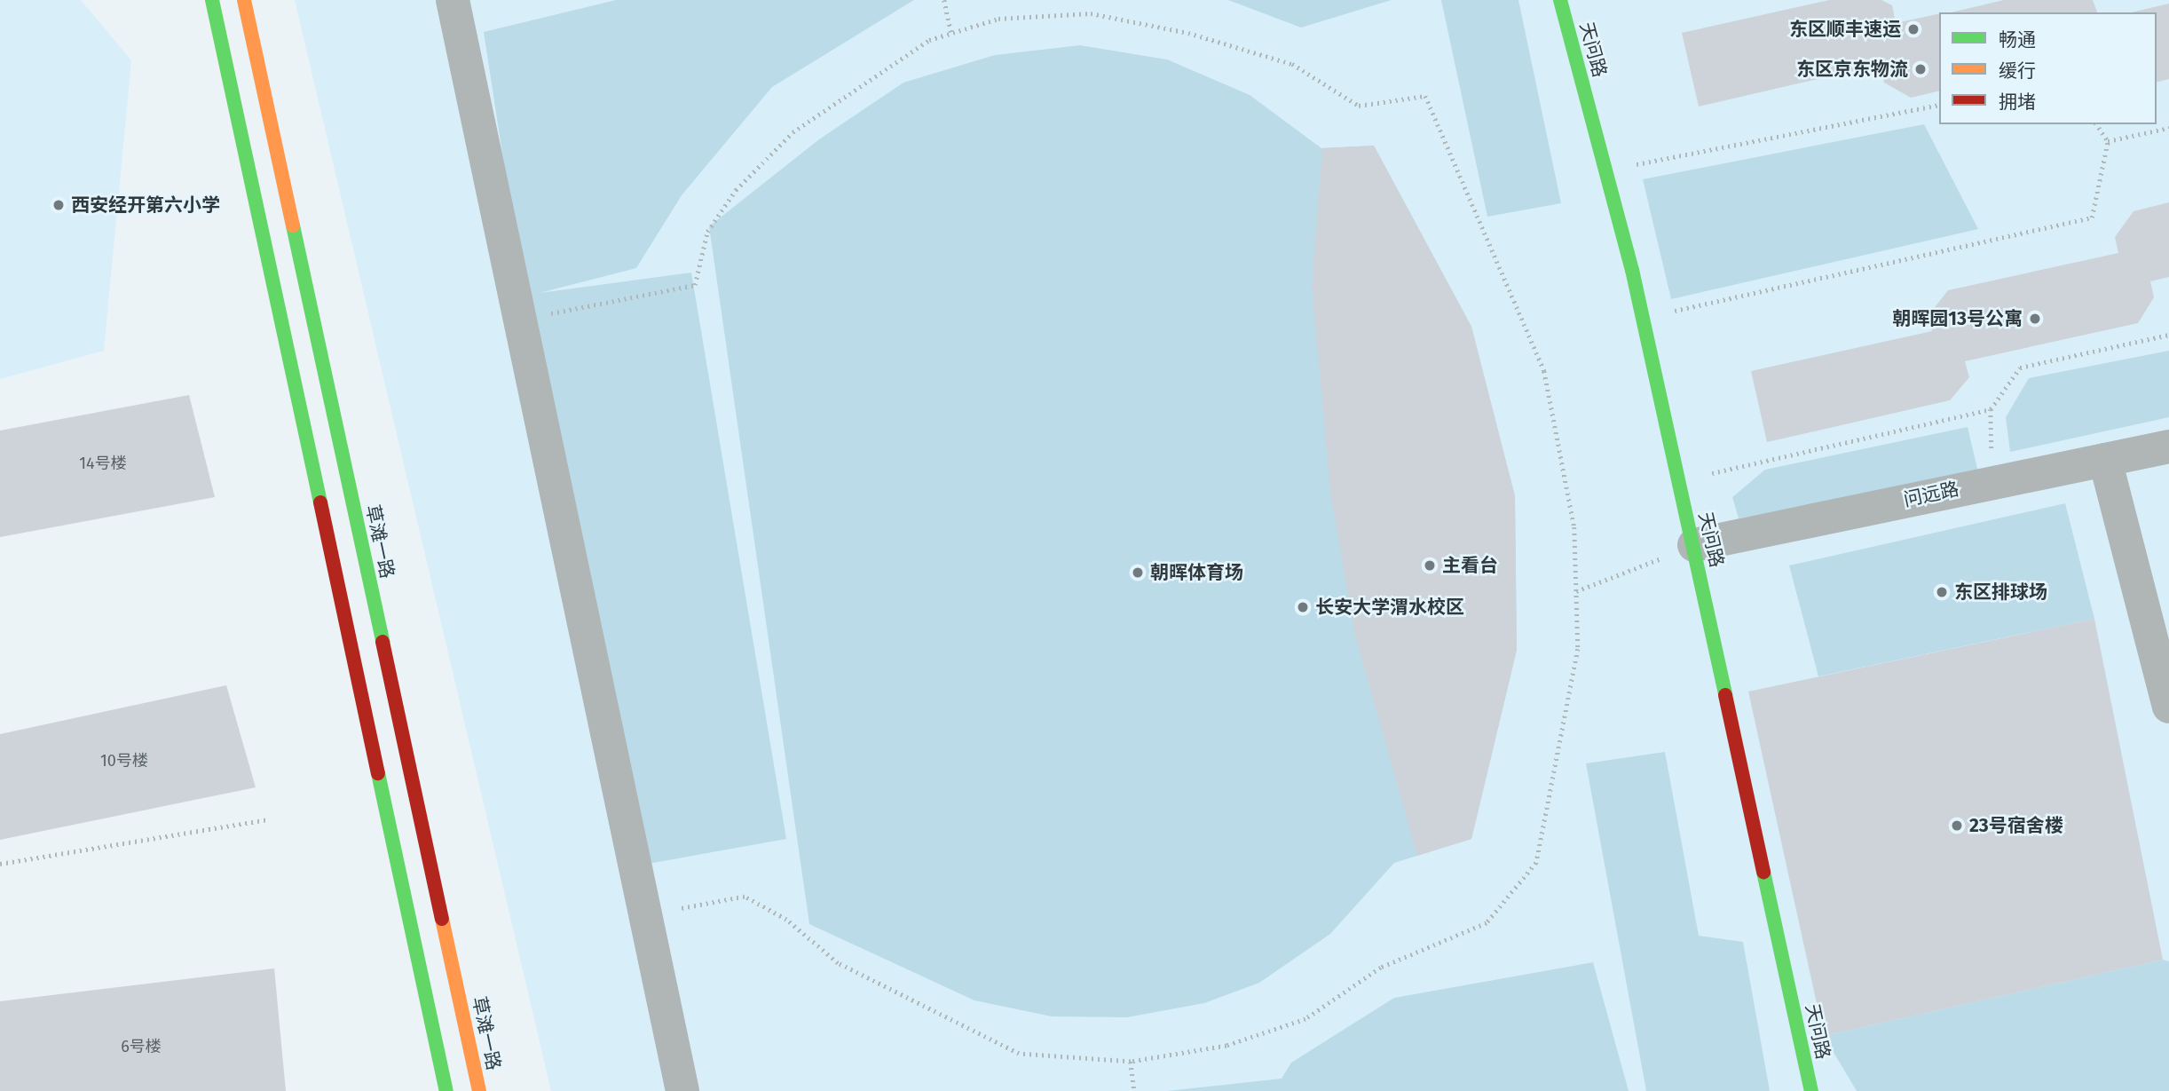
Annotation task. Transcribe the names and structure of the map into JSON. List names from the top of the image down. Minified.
{"streets":{"street":["天问路","问远路","草滩一路"]},"crossings":[["天问路","问远路"]],"places":["东区顺丰速运","东区京东物流","西安经开第六小学","朝晖园13号公寓","主看台","朝晖体育场","东区排球场","长安大学渭水校区","23号宿舍楼"],"house_numbers":["14号楼","10号楼","6号楼"],"legend":["畅通","缓行","拥堵"]}
